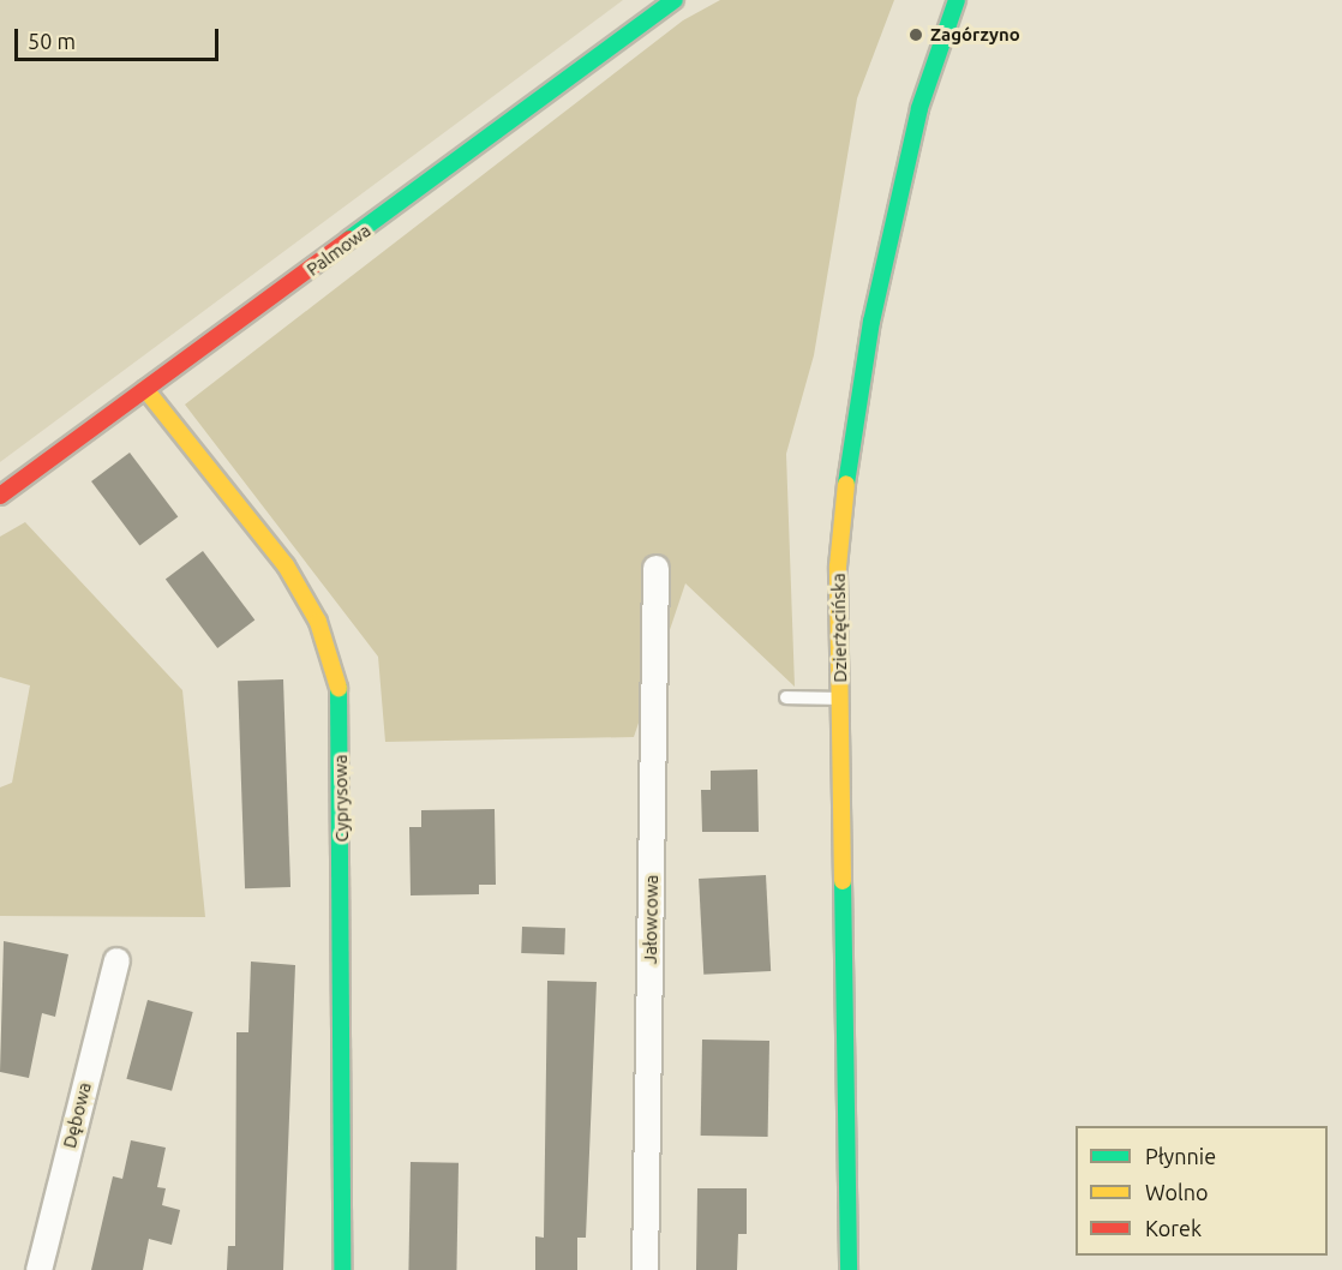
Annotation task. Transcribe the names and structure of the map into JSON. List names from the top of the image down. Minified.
{"streets":{"street":["Palmowa","Dzierżęcińska","Cyprysowa","Jałowcowa","Dębowa"]},"crossings":[["Palmowa","Cyprysowa"]],"places":["Zagórzyno"],"legend":["Płynnie","Wolno","Korek"],"scale_bar":"50 m"}
